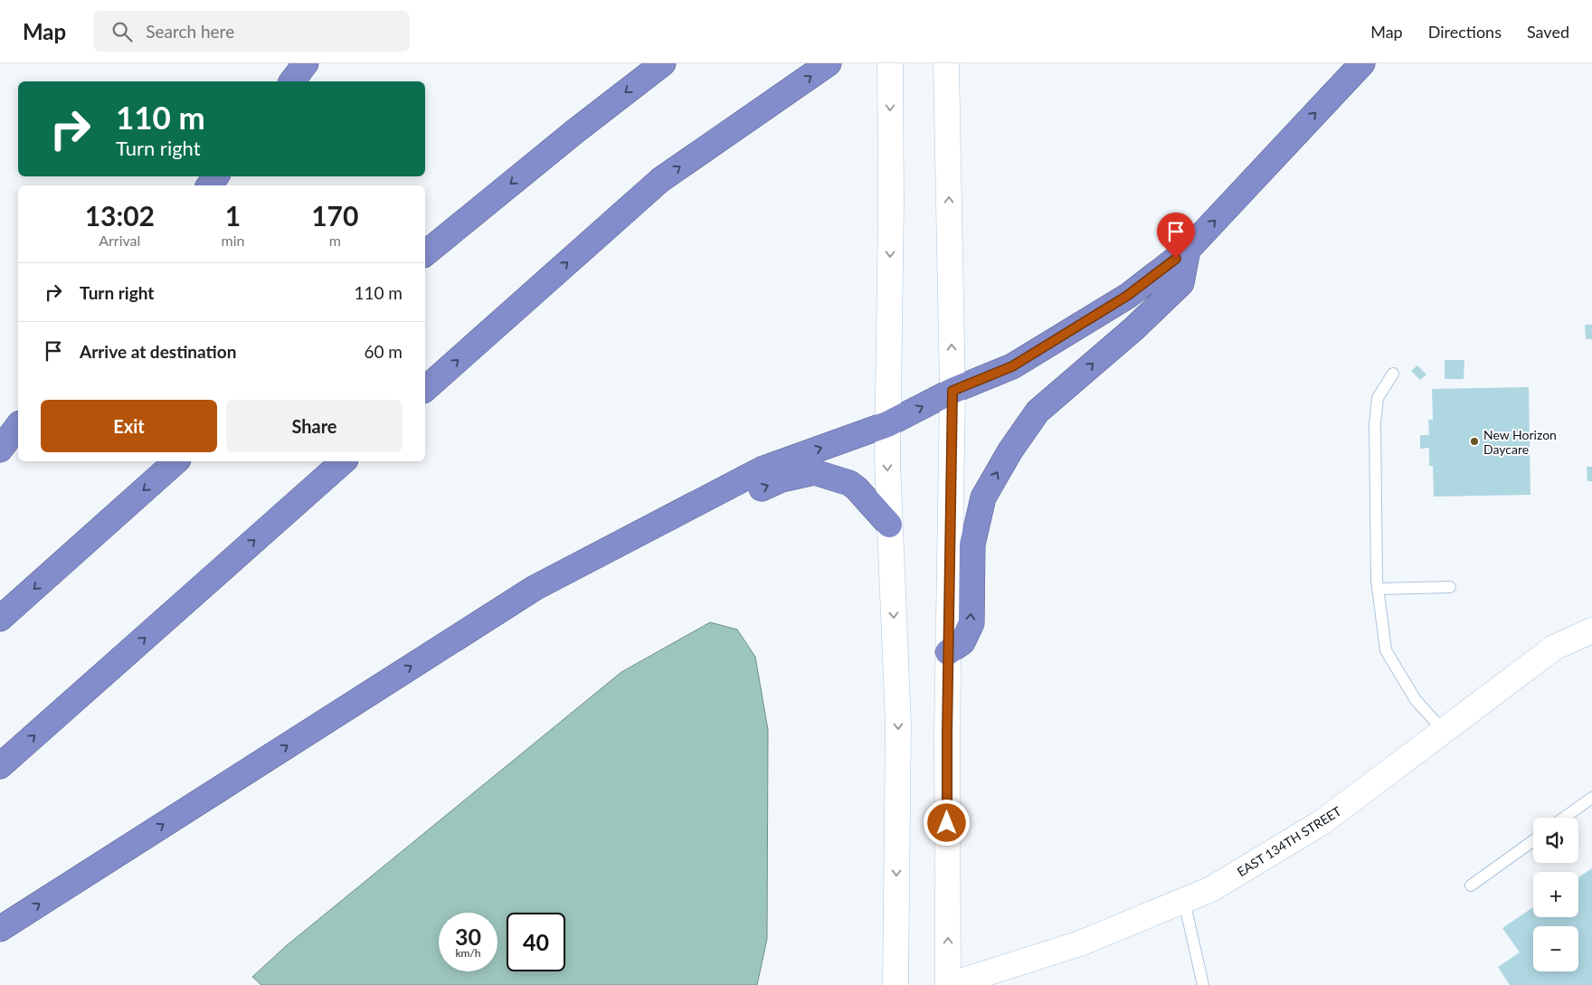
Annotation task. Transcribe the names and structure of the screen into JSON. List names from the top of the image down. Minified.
{"streets":{"street":["EAST 134TH STREET"]},"places":["New Horizon Daycare"],"page":{"header":"Map","search":"Search here","nav":["Map","Directions","Saved"],"turn":["110 m","Turn right"],"eta":["13:02","Arrival","1","min","170","m"],"list":[{"name":"Turn right","value":"110 m"},{"name":"Arrive at destination","value":"60 m"}],"buttons":["Exit","Share"],"map_buttons":["+","−"],"speed":"30 km/h","limit":"40"}}
